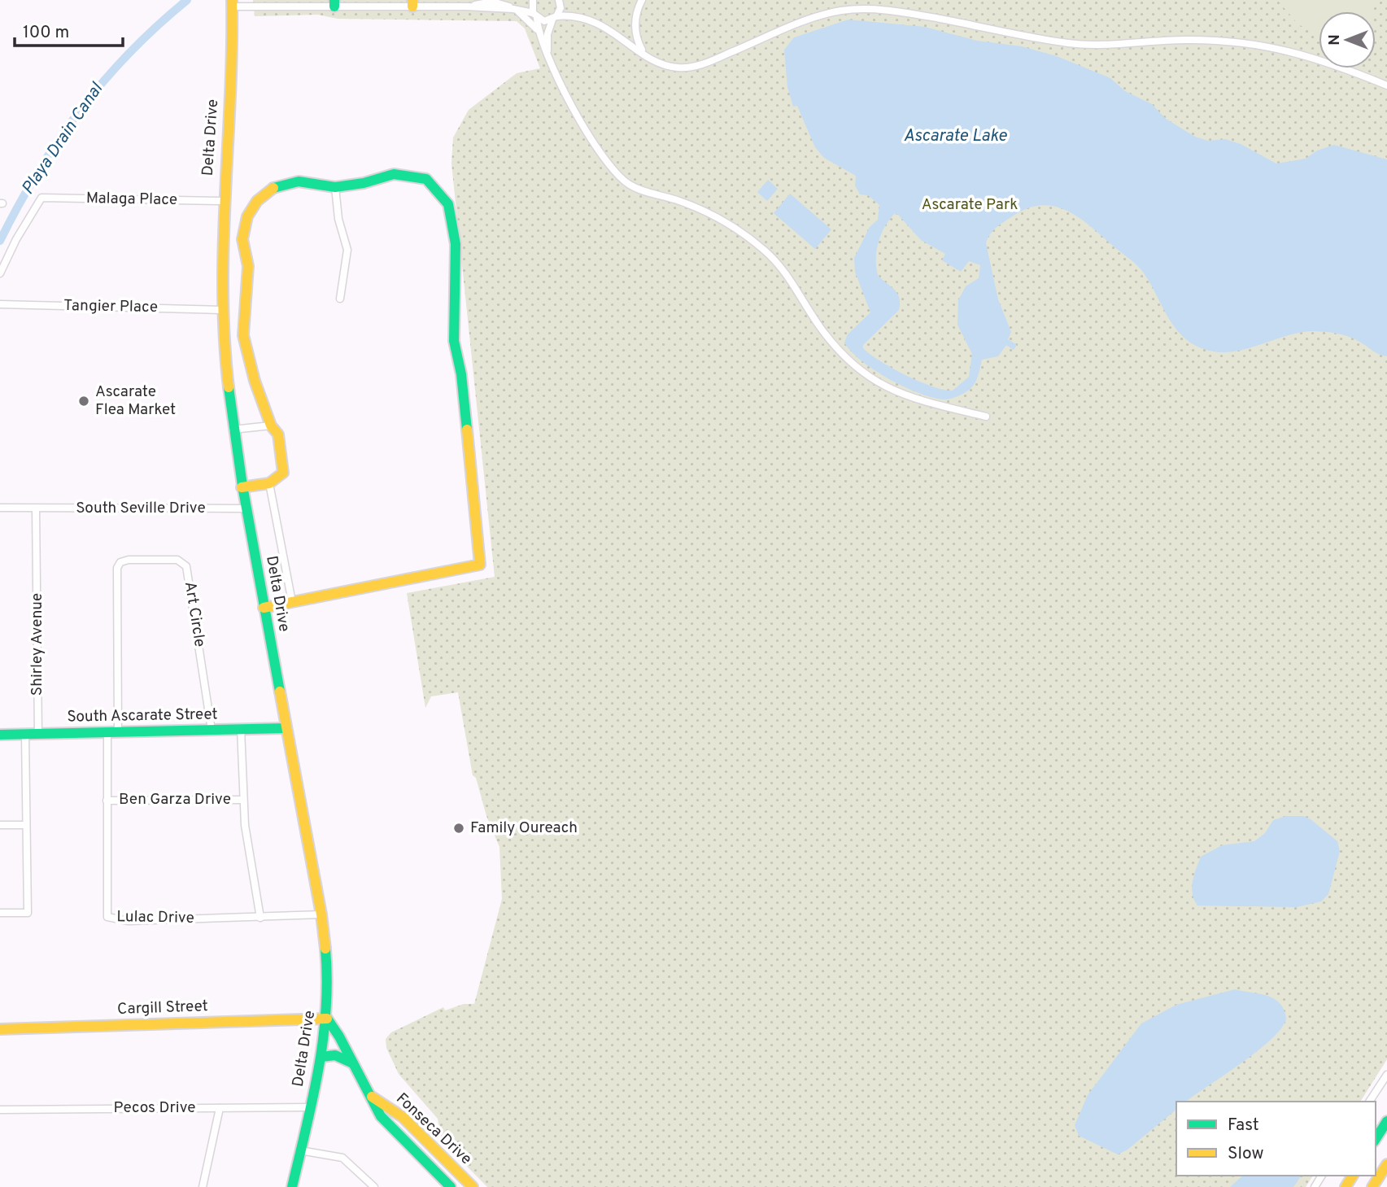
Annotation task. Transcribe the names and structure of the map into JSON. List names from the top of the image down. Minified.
{"streets":{"main road":["Delta Drive","South Ascarate Street","Cargill Street","Fonseca Drive"],"street":["Malaga Place","Tangier Place","South Seville Drive","Art Circle","Shirley Avenue","Ben Garza Drive","Lulac Drive","Pecos Drive"]},"crossings":[["Delta Drive","Malaga Place"],["Delta Drive","Tangier Place"],["Delta Drive","South Seville Drive"],["Delta Drive","South Ascarate Street"],["Delta Drive","Lulac Drive"],["Delta Drive","Cargill Street"],["Delta Drive","Pecos Drive"],["Delta Drive","Fonseca Drive"],["South Seville Drive","Shirley Avenue"],["Art Circle","South Ascarate Street"],["Art Circle","Lulac Drive"],["Shirley Avenue","South Ascarate Street"],["South Ascarate Street","Lulac Drive"],["Ben Garza Drive","Lulac Drive"],["Cargill Street","Fonseca Drive"]],"water":["Ascarate Lake","Playa Drain Canal"],"parks":["Ascarate Park"],"places":["Ascarate Flea Market","Family Oureach"],"legend":["Fast","Slow"],"scale_bar":"100 m","north":"left"}
